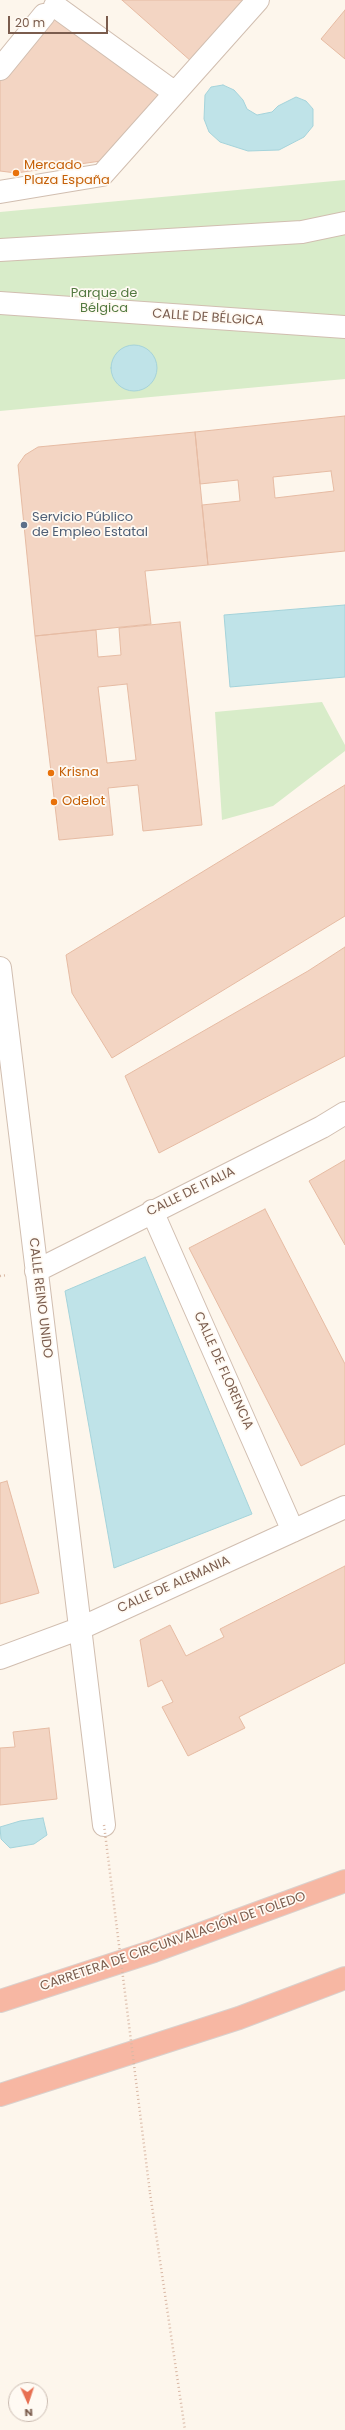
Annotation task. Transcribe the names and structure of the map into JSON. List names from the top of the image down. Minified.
{"streets":{"highway":["CARRETERA DE CIRCUNVALACIÓN DE TOLEDO"],"street":["CALLE DE BÉLGICA","CALLE DE ITALIA","CALLE REINO UNIDO","CALLE DE FLORENCIA","CALLE DE ALEMANIA"]},"crossings":[["CALLE DE ITALIA","CALLE REINO UNIDO"],["CALLE DE ITALIA","CALLE DE FLORENCIA"],["CALLE REINO UNIDO","CALLE DE ALEMANIA"],["CALLE DE FLORENCIA","CALLE DE ALEMANIA"]],"parks":["Parque de Bélgica"],"places":["Mercado Plaza España","Servicio Público de Empleo Estatal","Krisna","Odelot"],"scale_bar":"20 m","north":"bottom"}
